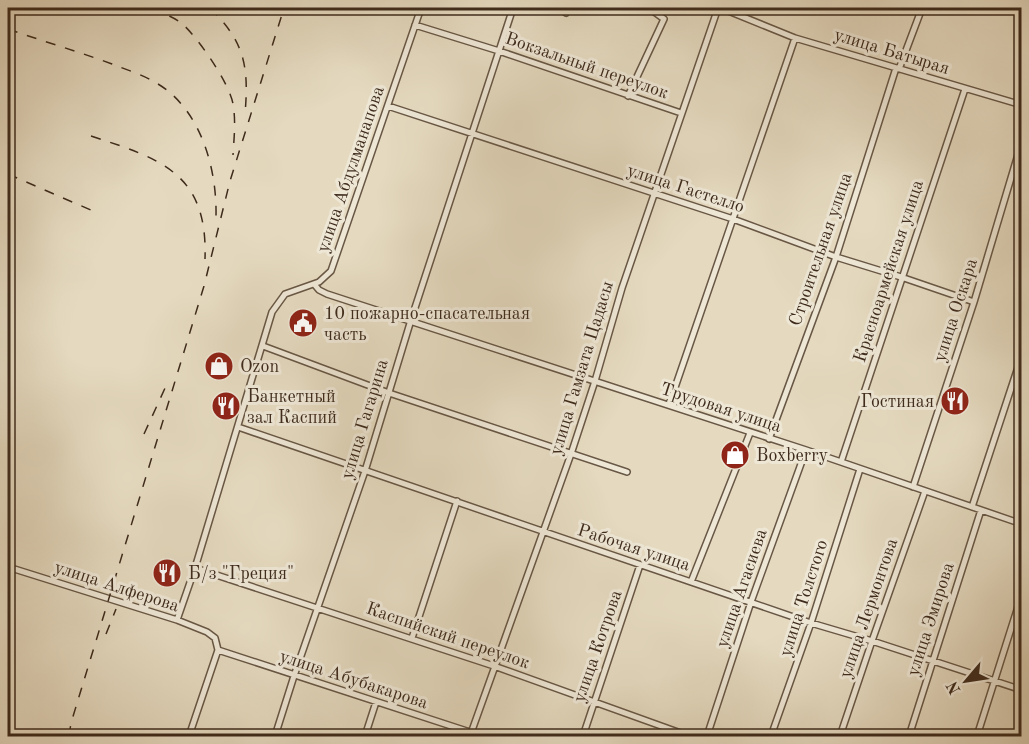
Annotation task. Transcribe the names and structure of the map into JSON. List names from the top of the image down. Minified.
{"streets":{"street":["улица Батырая","Вокзальный переулок","улица Абдулманапова","улица Гастелло","Строительная улица","Красноармейская улица","улица Оскара","улица Гамзата Цадасы","Трудовая улица","улица Гагарина","Рабочая улица","улица Алферова","улица Агасиева","улица Толстого","улица Лермонтова","улица Эмирова","Каспийский переулок","улица Котрова","улица Абубакарова"]},"crossings":[["улица Батырая","Строительная улица"],["улица Батырая","Красноармейская улица"],["улица Батырая","улица Гамзата Цадасы"],["Вокзальный переулок","улица Абдулманапова"],["Вокзальный переулок","улица Гамзата Цадасы"],["Вокзальный переулок","улица Гагарина"],["улица Абдулманапова","улица Гастелло"],["улица Абдулманапова","Трудовая улица"],["улица Абдулманапова","Рабочая улица"],["улица Абдулманапова","улица Алферова"],["улица Абдулманапова","Каспийский переулок"],["улица Гастелло","Строительная улица"],["улица Гастелло","Красноармейская улица"],["улица Гастелло","улица Оскара"],["улица Гастелло","улица Гамзата Цадасы"],["улица Гастелло","улица Гагарина"],["Строительная улица","Трудовая улица"],["Красноармейская улица","Трудовая улица"],["улица Оскара","Трудовая улица"],["улица Гамзата Цадасы","Трудовая улица"],["улица Гамзата Цадасы","Рабочая улица"],["улица Гамзата Цадасы","Каспийский переулок"],["улица Гамзата Цадасы","улица Абубакарова"],["Трудовая улица","улица Гагарина"],["Трудовая улица","улица Агасиева"],["Трудовая улица","улица Толстого"],["Трудовая улица","улица Лермонтова"],["Трудовая улица","улица Эмирова"],["улица Гагарина","Рабочая улица"],["улица Гагарина","Каспийский переулок"],["улица Гагарина","улица Абубакарова"],["Рабочая улица","улица Агасиева"],["Рабочая улица","улица Толстого"],["Рабочая улица","улица Лермонтова"],["Рабочая улица","улица Эмирова"],["Рабочая улица","улица Котрова"],["улица Алферова","улица Абубакарова"],["Каспийский переулок","улица Котрова"]],"places":{"public building":["10 пожарно-спасательная часть"],"shop":["Ozon","Boxberry"],"restaurant":["Гостиная","Банкетный зал Каспий","Б/з \"Греция\""]},"north":"bottom left"}
